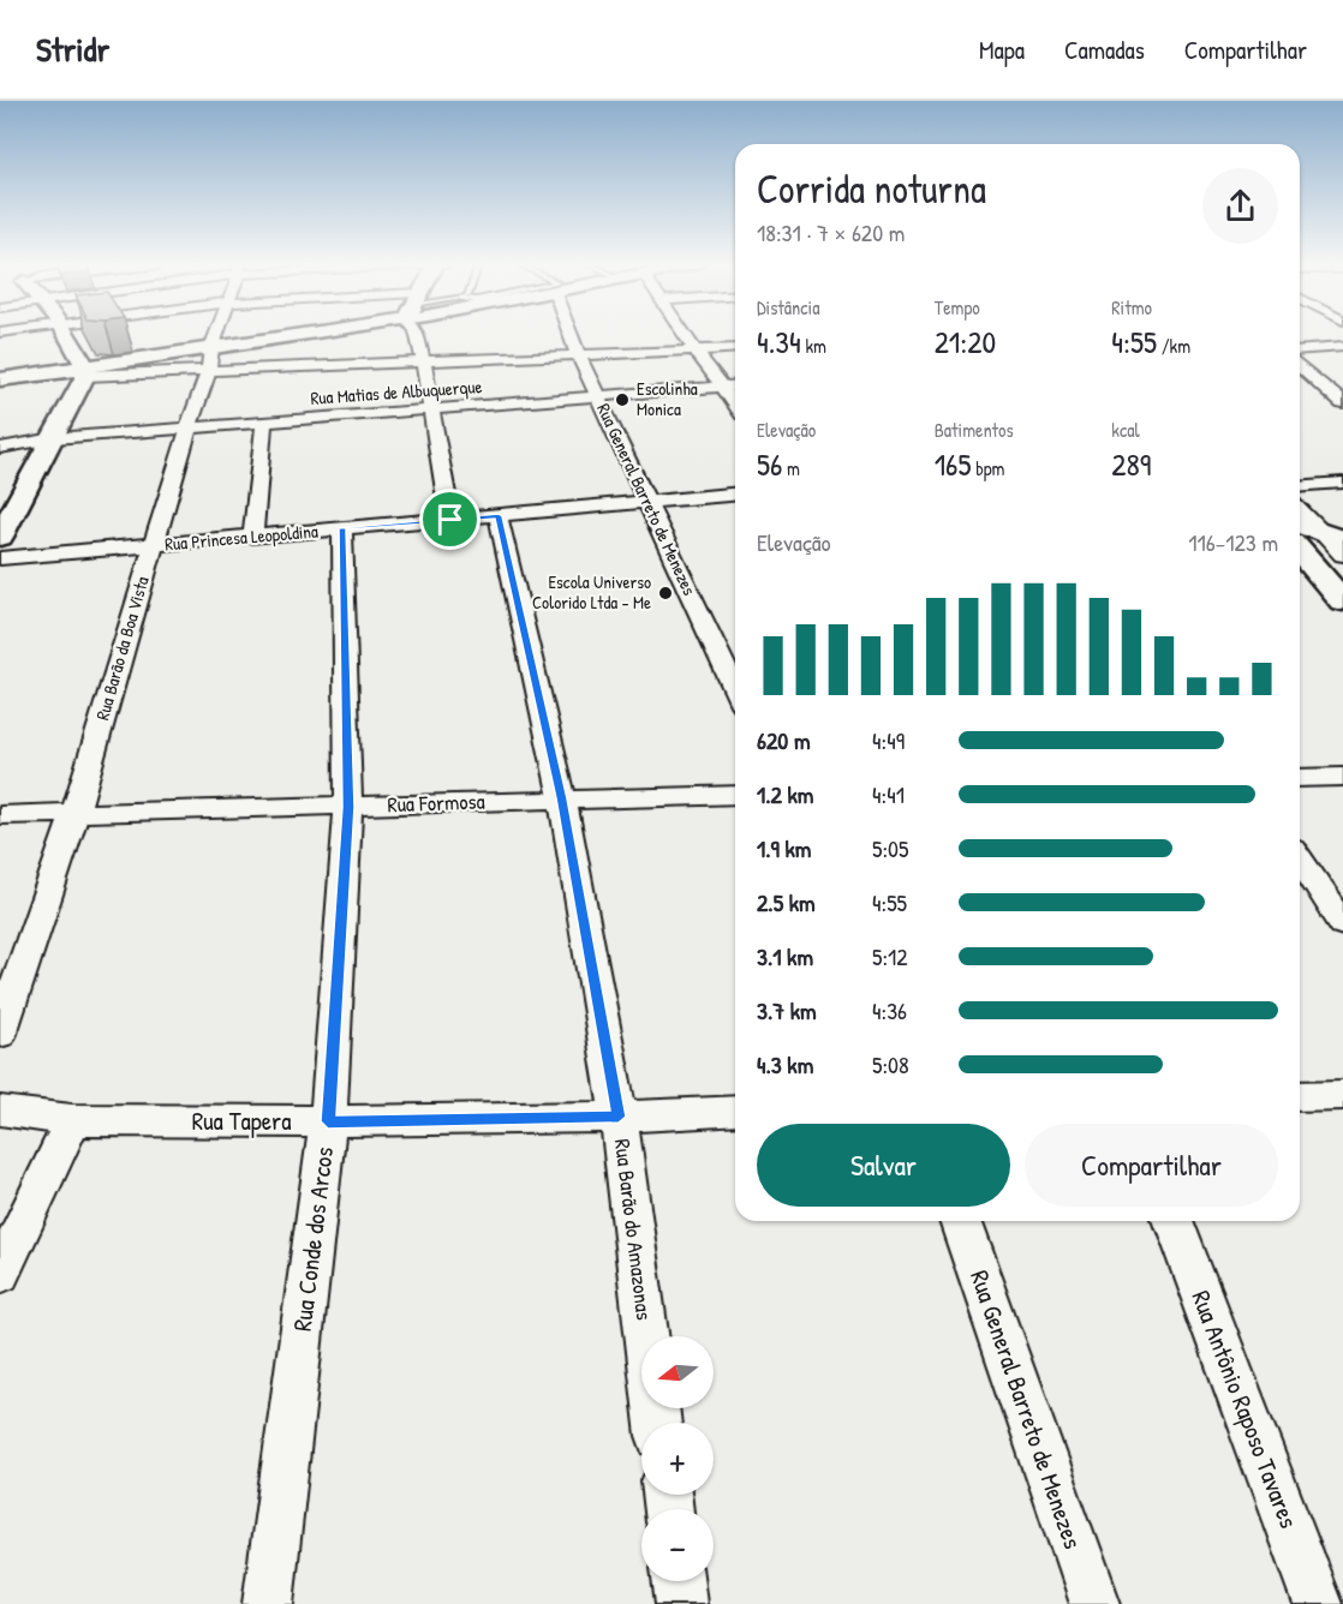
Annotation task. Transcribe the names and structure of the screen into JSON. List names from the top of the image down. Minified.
{"streets":{"street":["Rua Matias de Albuquerque","Rua General Barreto de Menezes","Rua Princesa Leopoldina","Rua Barão da Boa Vista","Rua Formosa","Rua Tapera","Rua Barão do Amazonas","Rua Conde dos Arcos","Rua Antônio Raposo Tavares"]},"crossings":[["Rua Matias de Albuquerque","Rua General Barreto de Menezes"],["Rua Matias de Albuquerque","Rua Barão da Boa Vista"],["Rua General Barreto de Menezes","Rua Princesa Leopoldina"],["Rua Princesa Leopoldina","Rua Barão da Boa Vista"],["Rua Princesa Leopoldina","Rua Barão do Amazonas"],["Rua Princesa Leopoldina","Rua Conde dos Arcos"],["Rua Barão da Boa Vista","Rua Formosa"],["Rua Formosa","Rua Barão do Amazonas"],["Rua Formosa","Rua Conde dos Arcos"],["Rua Tapera","Rua Barão do Amazonas"],["Rua Tapera","Rua Conde dos Arcos"]],"places":["Escolinha Monica","Escola Universo Colorido Ltda - Me"],"north":"left","page":{"header":"Stridr","nav":["Mapa","Camadas","Compartilhar"],"heading":["Corrida noturna","18:31 · 7 × 620 m"],"stats":[["Distância","4.34 km"],["Tempo","21:20"],["Ritmo","4:55 /km"],["Elevação","56 m"],["Batimentos","165 bpm"],["kcal","289"]],"chart":["Elevação","116–123 m"],"list":[{"name":"620 m","note":"4:49"},{"name":"1.2 km","note":"4:41"},{"name":"1.9 km","note":"5:05"},{"name":"2.5 km","note":"4:55"},{"name":"3.1 km","note":"5:12"},{"name":"3.7 km","note":"4:36"},{"name":"4.3 km","note":"5:08"}],"buttons":["Salvar","Compartilhar"],"map_buttons":["+","−"]}}
